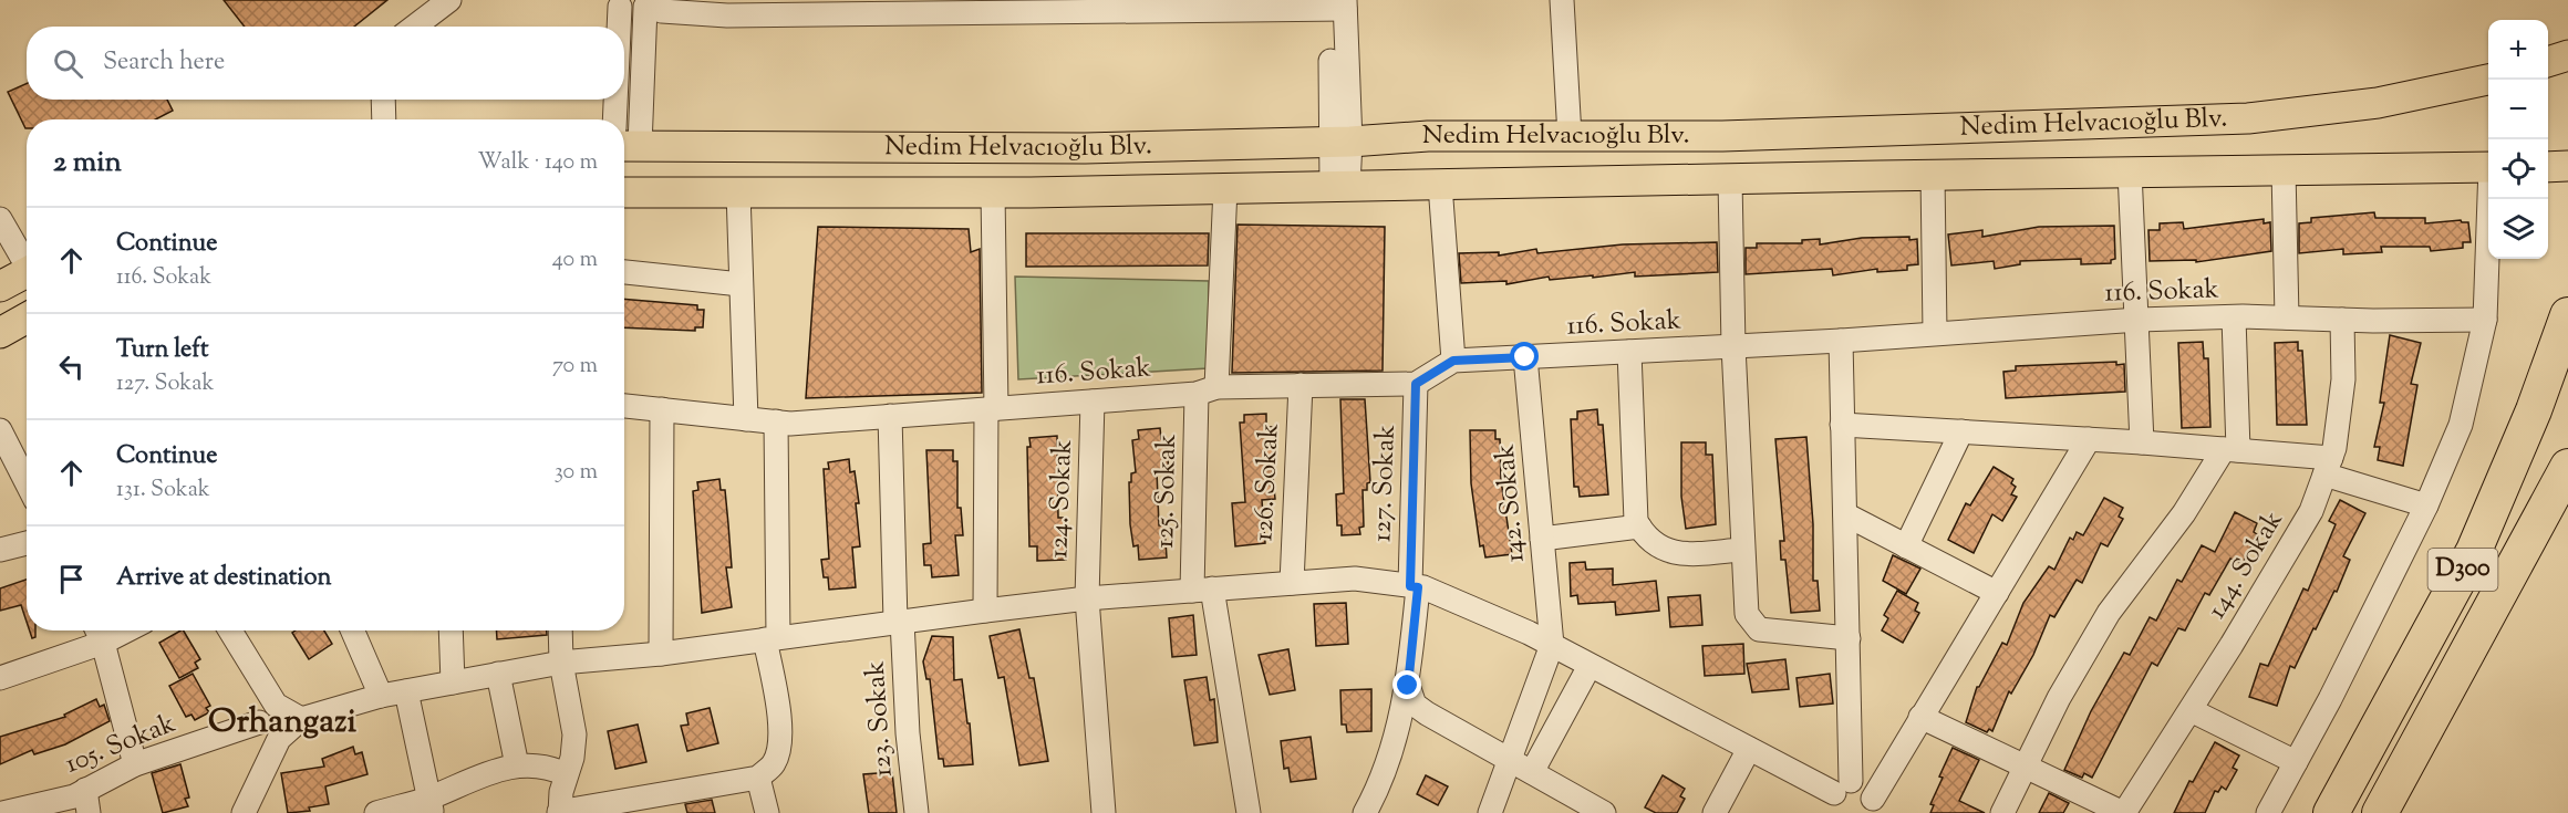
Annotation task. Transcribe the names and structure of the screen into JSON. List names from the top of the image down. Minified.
{"streets":{"highway":["D300"],"main road":["Nedim Helvacıoğlu Blv."],"street":["116. Sokak","126. Sokak","127. Sokak","125. Sokak","124. Sokak","142. Sokak","144. Sokak","123. Sokak","105. Sokak"]},"crossings":[["Nedim Helvacıoğlu Blv.","125. Sokak"],["116. Sokak","126. Sokak"],["116. Sokak","127. Sokak"],["116. Sokak","125. Sokak"],["116. Sokak","124. Sokak"],["116. Sokak","142. Sokak"],["116. Sokak","144. Sokak"],["116. Sokak","123. Sokak"]],"districts":["Orhangazi"],"page":{"map_buttons":["+","−"],"search":"Search here","heading":["2 min","Walk · 140 m"],"list":[["Continue","116. Sokak","40 m"],["Turn left","127. Sokak","70 m"],["Continue","131. Sokak","30 m"],"Arrive at destination"]}}
